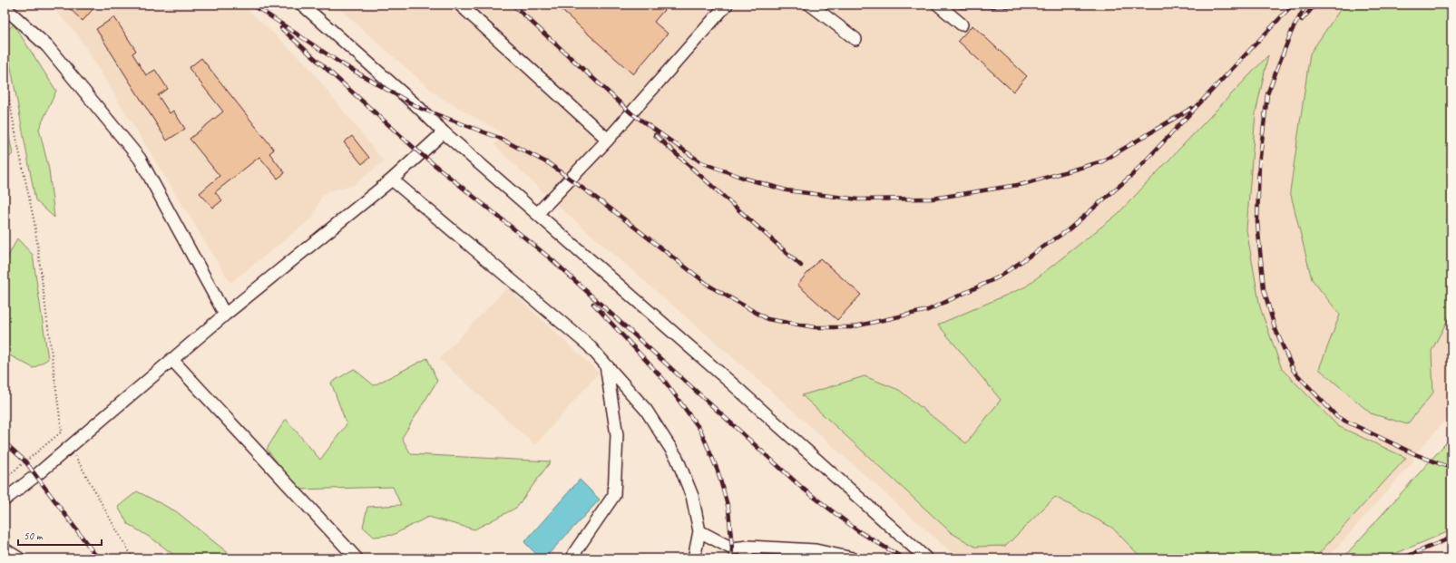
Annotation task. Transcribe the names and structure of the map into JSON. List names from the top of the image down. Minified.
{"scale_bar":"50 m"}
